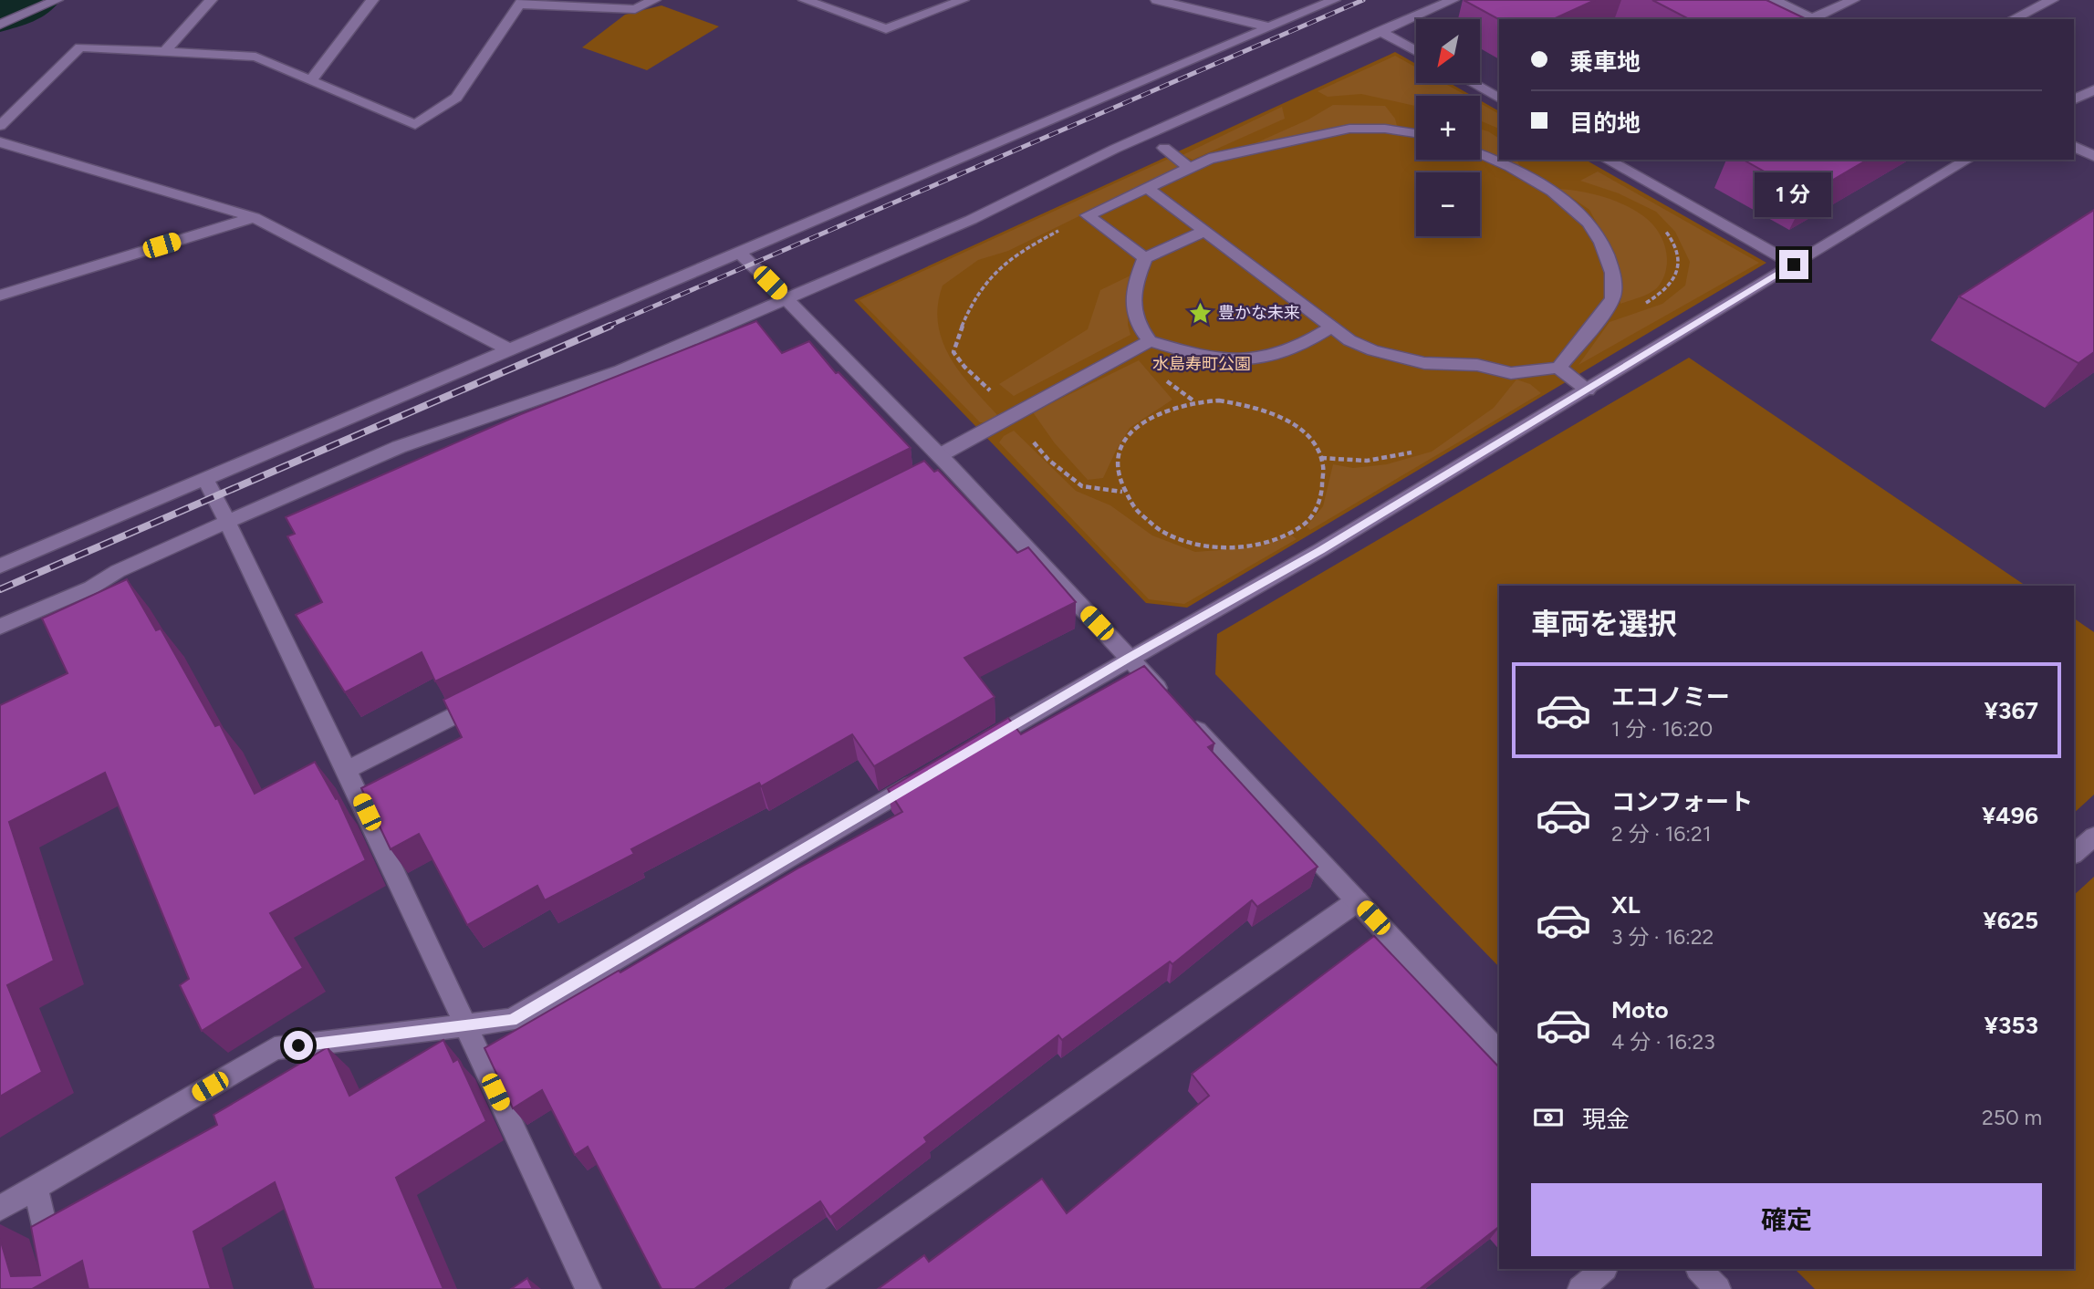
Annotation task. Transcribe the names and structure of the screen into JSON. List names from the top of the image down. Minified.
{"parks":["水島寿町公園"],"places":{"place":["豊かな未来"]},"north":"bottom left","page":{"map_buttons":["+","−"],"banner":["乗車地","目的地"],"bubble":"1 分","heading":"車両を選択","list":[{"name":"エコノミー","note":"1 分 · 16:20","value":"¥367"},{"name":"コンフォート","note":"2 分 · 16:21","value":"¥496"},{"name":"XL","note":"3 分 · 16:22","value":"¥625"},{"name":"Moto","note":"4 分 · 16:23","value":"¥353"}],"pay":["現金","250 m"],"buttons":"確定"}}
